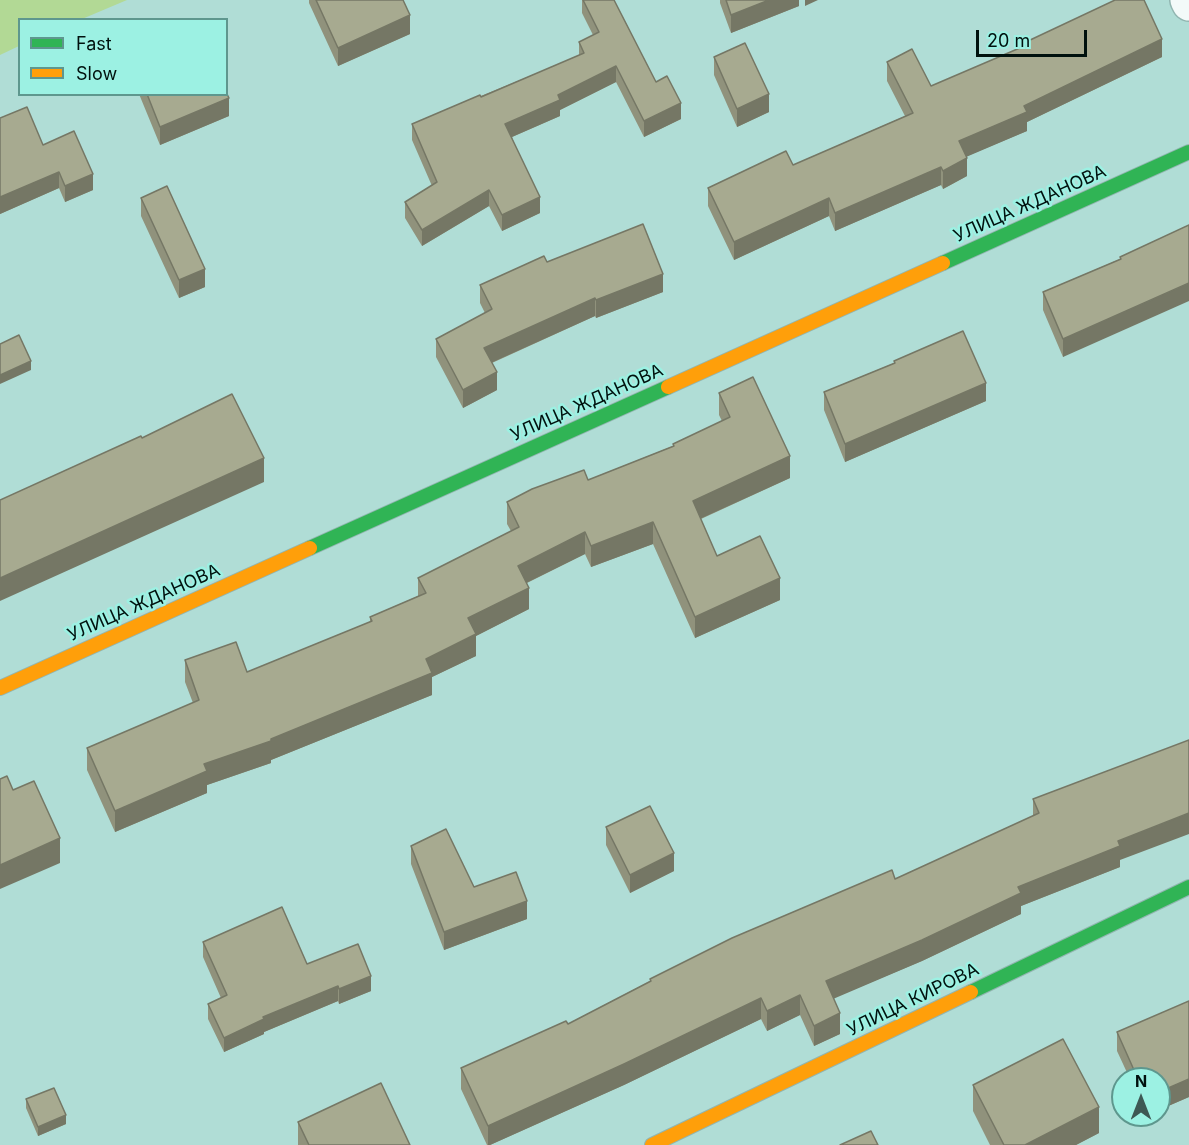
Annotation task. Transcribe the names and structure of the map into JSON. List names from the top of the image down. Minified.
{"streets":{"street":["УЛИЦА ЖДАНОВА","УЛИЦА КИРОВА"]},"legend":["Fast","Slow"],"scale_bar":"20 m","north":"top"}
